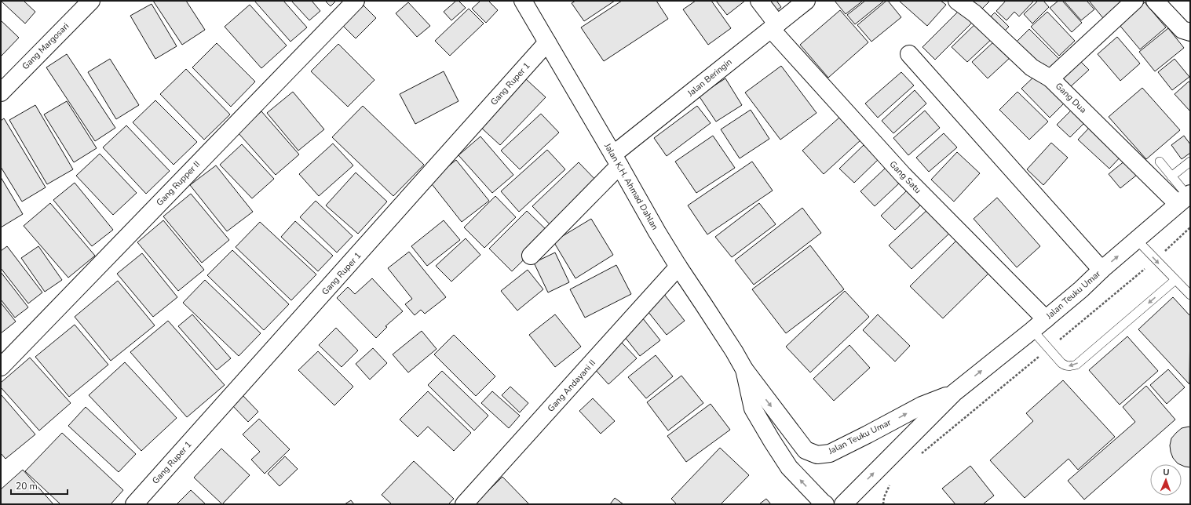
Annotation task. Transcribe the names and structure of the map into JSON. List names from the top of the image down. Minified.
{"streets":{"street":["Gang Margosari","Jalan Beringin","Gang Ruper 1","Gang Dua","Gang Satu","Gang Rupper II","Jalan K.H. Ahmad Dahlan","Jalan Teuku Umar","Gang Andayani II"]},"crossings":[["Jalan Beringin","Gang Satu"],["Jalan Beringin","Jalan K.H. Ahmad Dahlan"],["Gang Ruper 1","Jalan K.H. Ahmad Dahlan"],["Gang Dua","Jalan Teuku Umar"],["Gang Satu","Jalan Teuku Umar"],["Jalan K.H. Ahmad Dahlan","Jalan Teuku Umar"],["Jalan K.H. Ahmad Dahlan","Gang Andayani II"]],"one_way":["Jalan Teuku Umar"],"scale_bar":"20 m","north":"top"}
